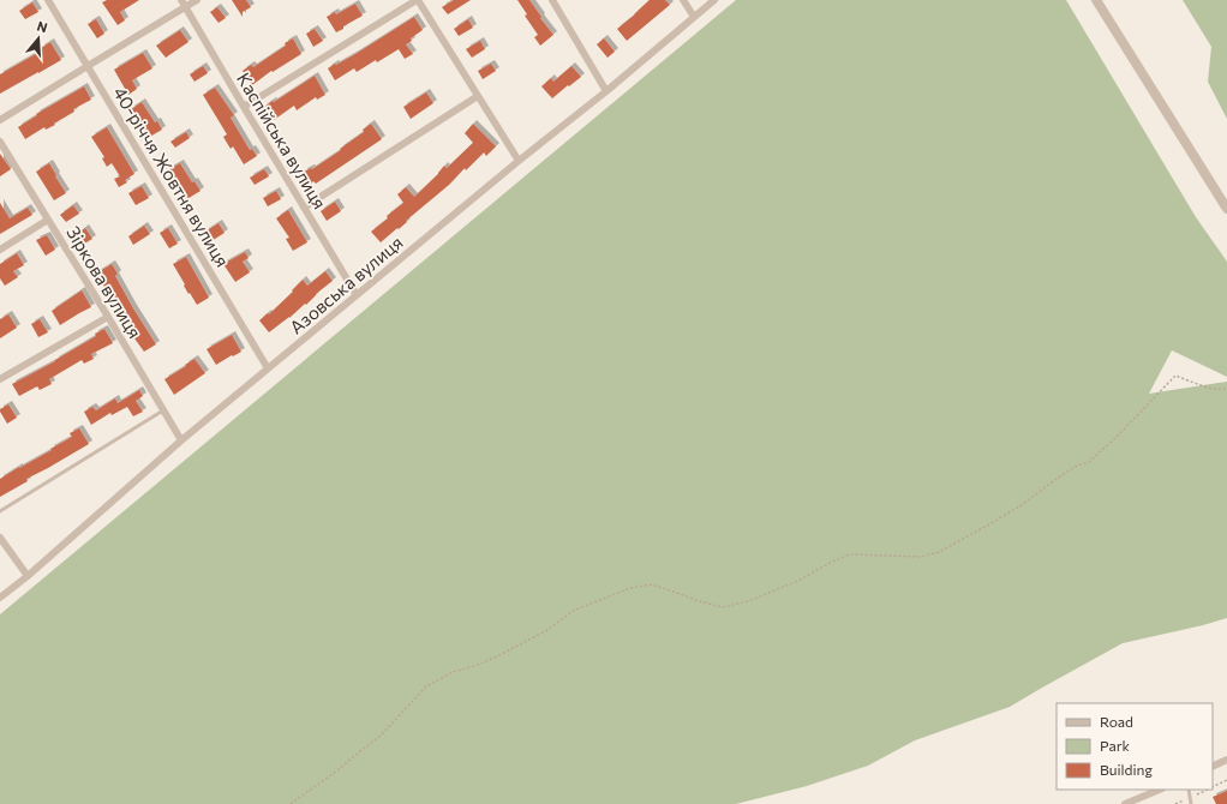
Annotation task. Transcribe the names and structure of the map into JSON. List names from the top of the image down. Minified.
{"streets":{"street":["Каспійська вулиця","40-річчя Жовтня вулиця","Зіркова вулиця","Азовська вулиця"]},"crossings":[["Каспійська вулиця","Азовська вулиця"],["40-річчя Жовтня вулиця","Азовська вулиця"],["Зіркова вулиця","Азовська вулиця"]],"legend":["Road","Park","Building"],"north":"top"}
